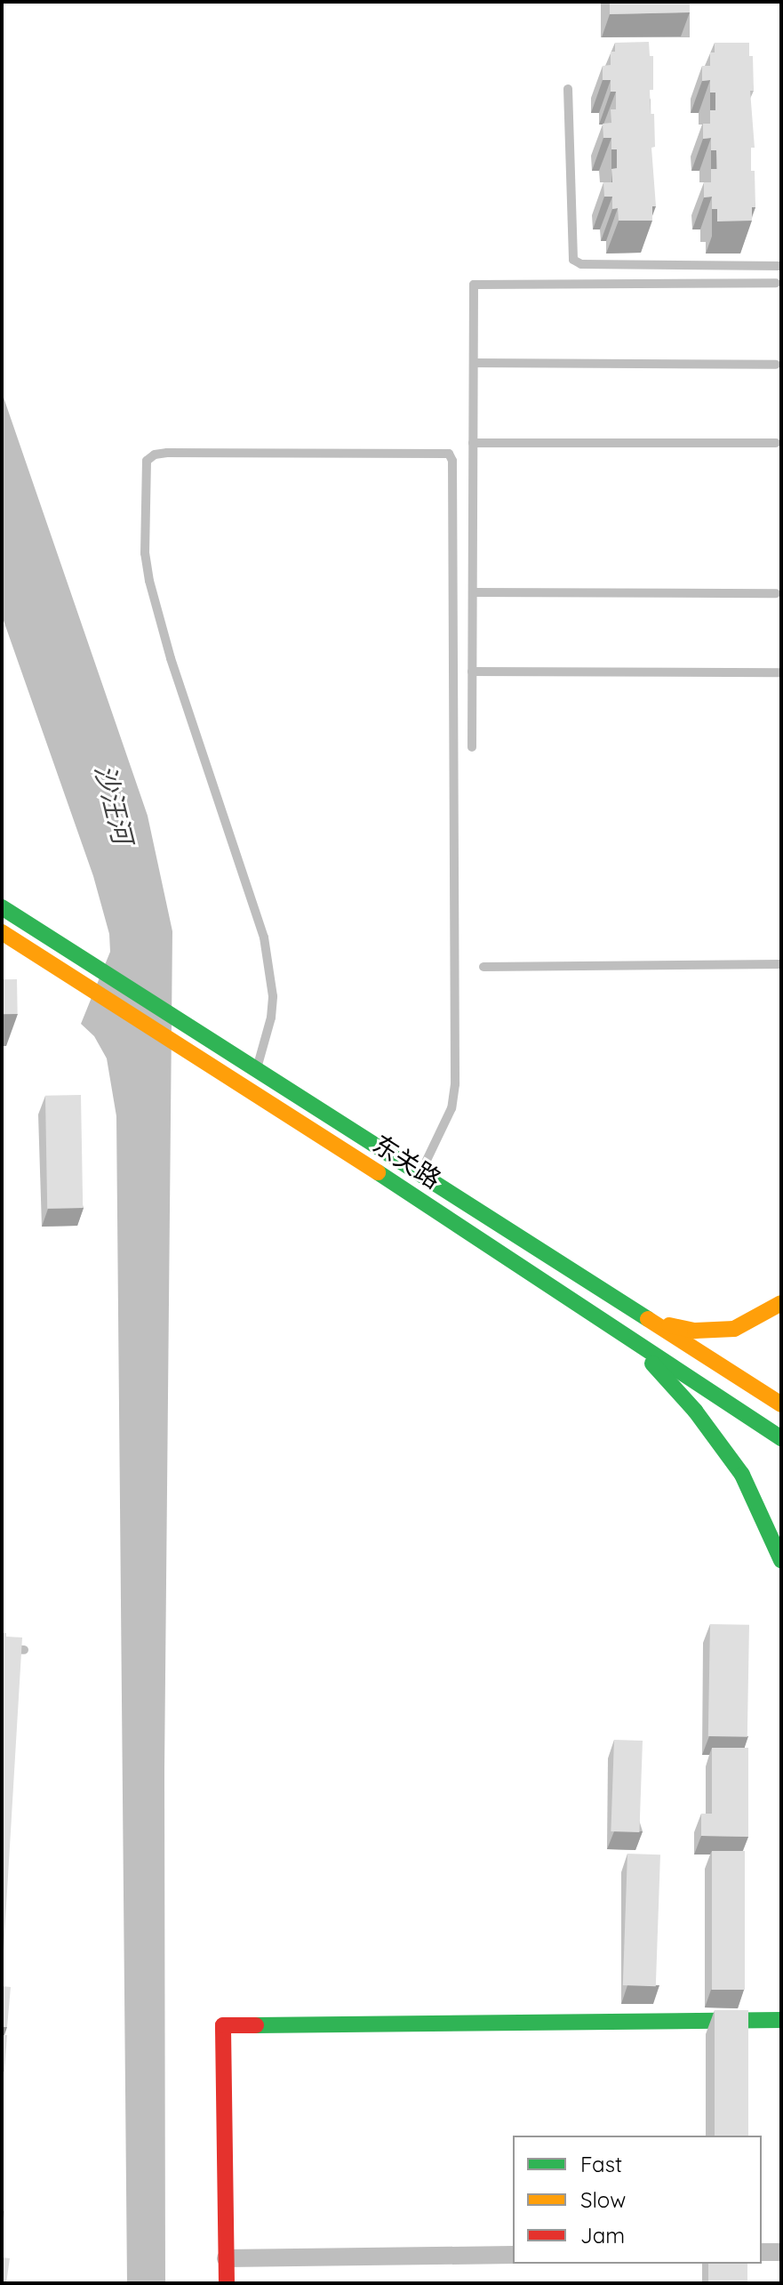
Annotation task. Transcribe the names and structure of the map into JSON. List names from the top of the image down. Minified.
{"streets":{"main road":["东关路"]},"water":["沙汪河"],"legend":["Fast","Slow","Jam"]}
